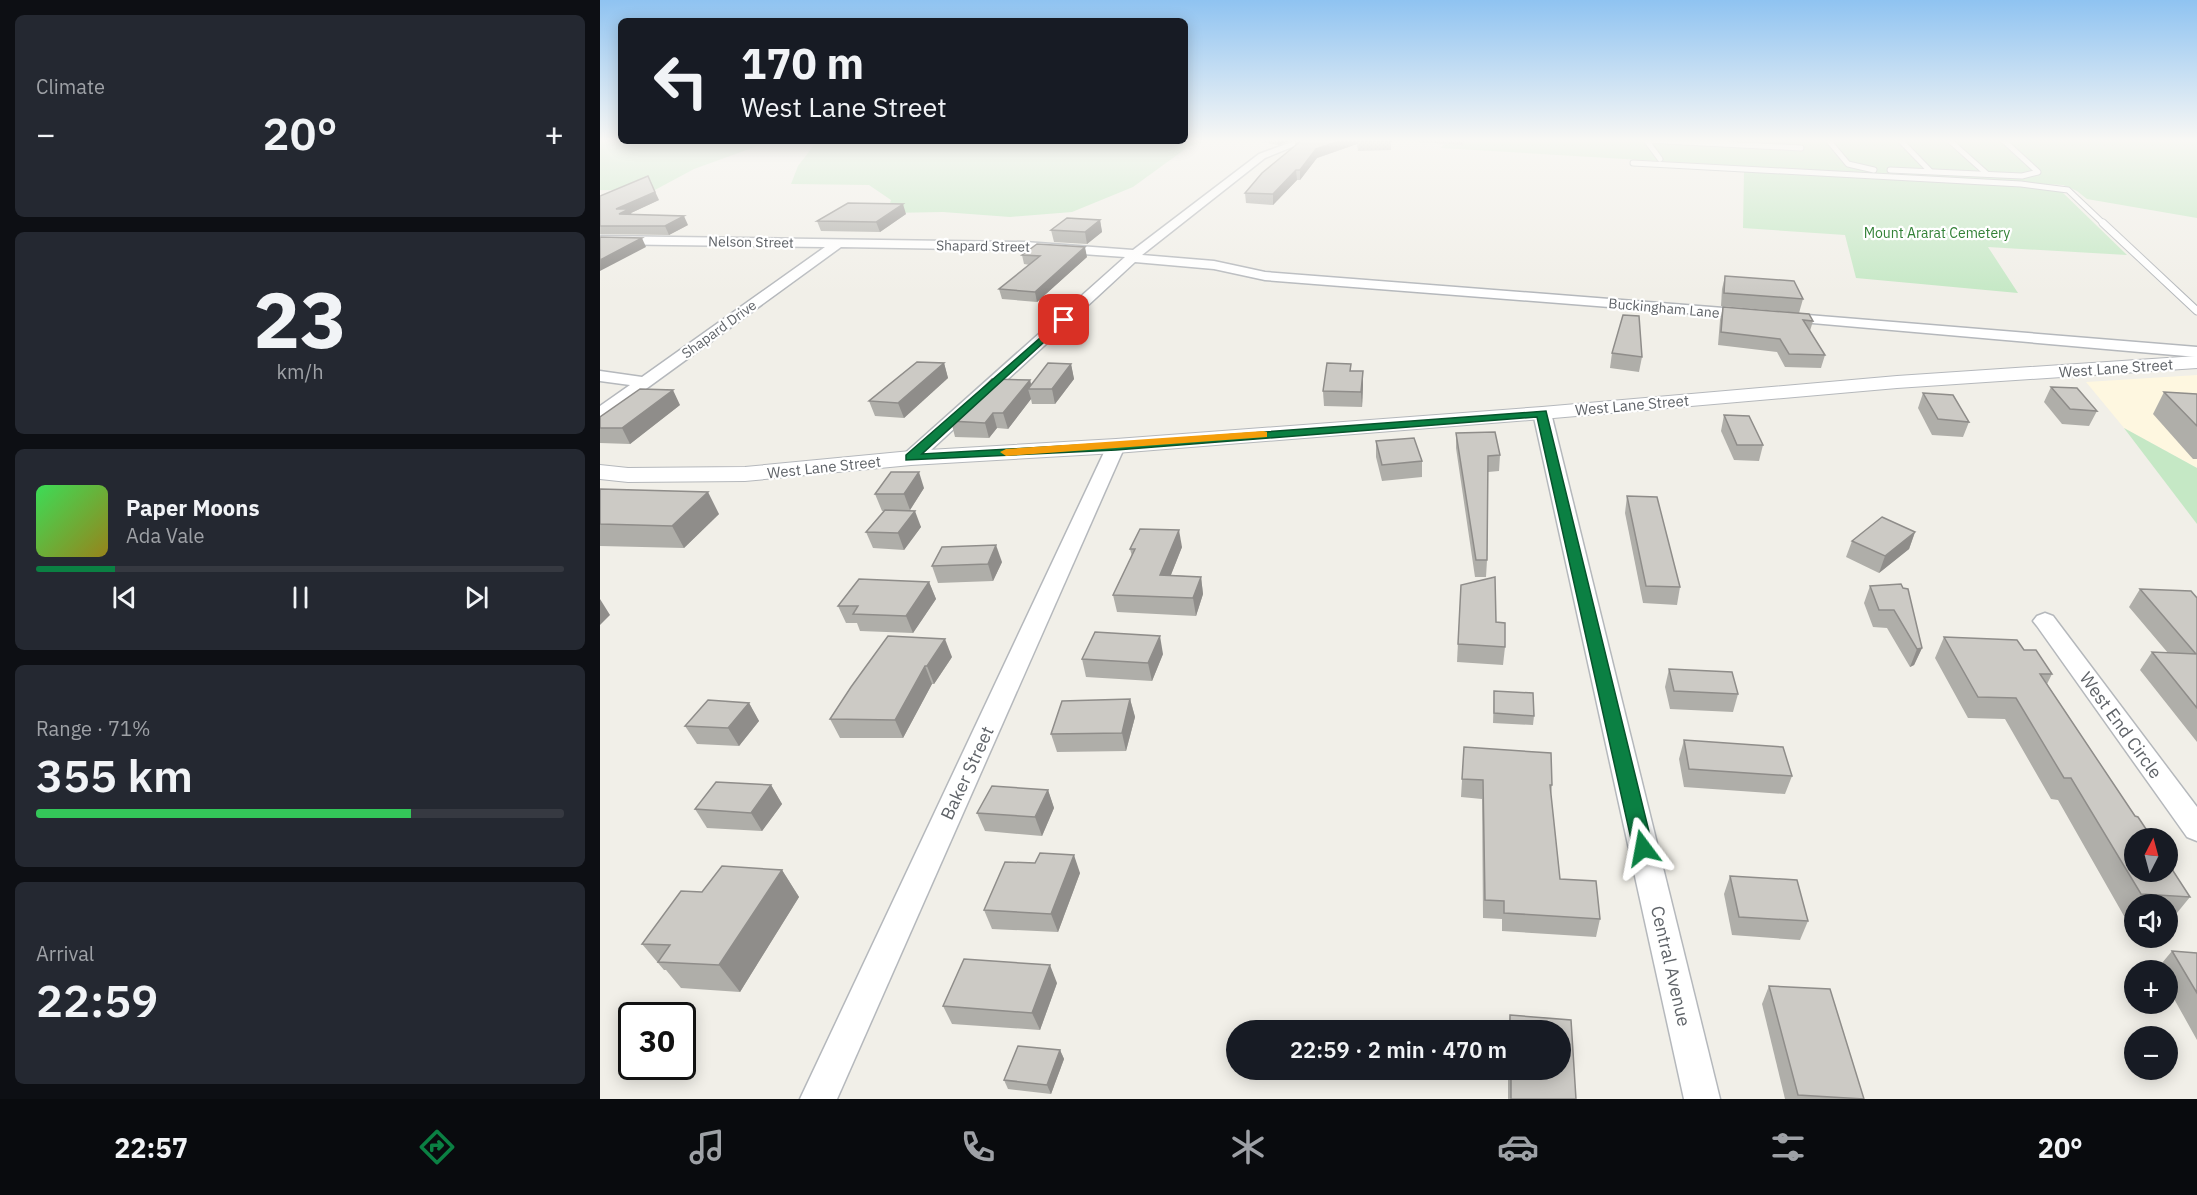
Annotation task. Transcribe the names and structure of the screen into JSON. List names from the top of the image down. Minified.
{"streets":{"street":["Nelson Street","Shapard Street","Buckingham Lane","Shapard Drive","West Lane Street","West End Circle","Baker Street","Central Avenue"]},"crossings":[["Nelson Street","Shapard Street"],["Nelson Street","Shapard Drive"],["Shapard Street","Buckingham Lane"],["West Lane Street","Baker Street"],["West Lane Street","Central Avenue"]],"parks":["Mount Ararat Cemetery"],"north":"top","page":{"tile":["Climate",["23","km/h"],["Range · 71%","355 km"],["Arrival","22:59"]],"turn":["170 m","West Lane Street"],"heat":["−","20°","+"],"song":["Paper Moons","Ada Vale"],"map_buttons":["+","−"],"limit":"30","trip":"22:59 · 2 min · 470 m","tabs":["22:57","20°"]}}
